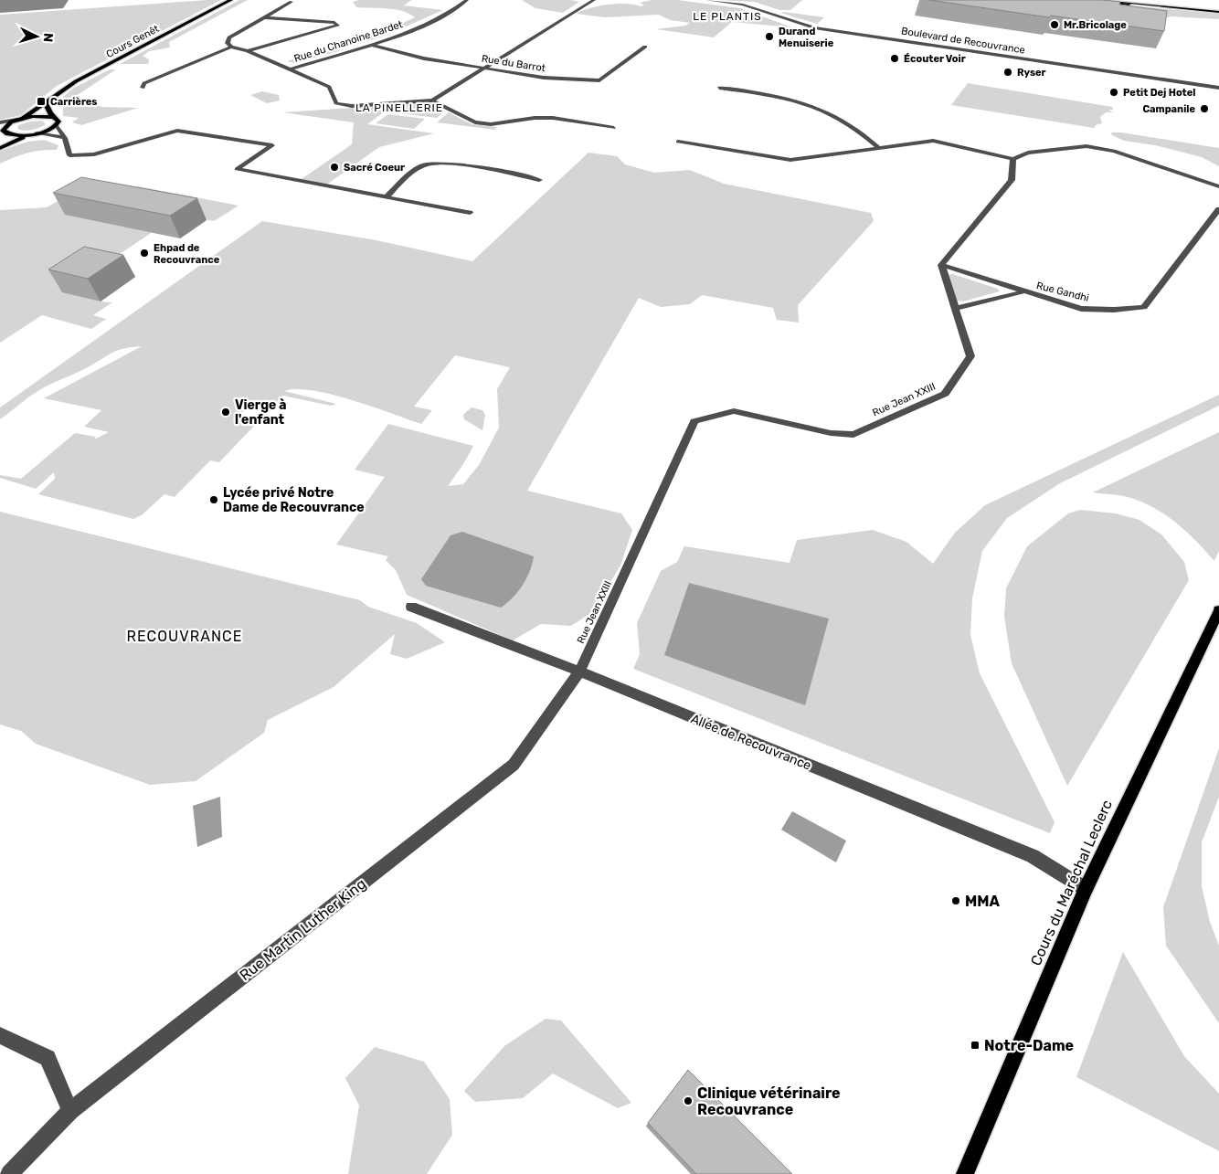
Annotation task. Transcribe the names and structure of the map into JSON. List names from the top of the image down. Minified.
{"streets":{"main road":["Cours Genêt","Cours du Maréchal Leclerc"],"street":["Boulevard de Recouvrance","Rue du Chanoine Bardet","Rue du Barrot","Rue Gandhi","Rue Jean XXIII","Allée de Recouvrance","Rue Martin Luther King"]},"crossings":[["Rue du Chanoine Bardet","Rue du Barrot"],["Rue Gandhi","Rue Jean XXIII"],["Rue Jean XXIII","Allée de Recouvrance"],["Rue Jean XXIII","Rue Martin Luther King"],["Allée de Recouvrance","Cours du Maréchal Leclerc"],["Allée de Recouvrance","Rue Martin Luther King"]],"districts":["LE PLANTIS","LA PINELLERIE","RECOUVRANCE"],"places":{"other":["Mr.Bricolage","Durand Menuiserie","Écouter Voir","Ryser","Petit Dej Hotel","Campanile","Sacré Coeur","Ehpad de Recouvrance","Vierge à l'enfant","Lycée privé Notre Dame de Recouvrance","MMA","Clinique vétérinaire Recouvrance"],"transit":["Carrières","Notre-Dame"]},"north":"right"}
